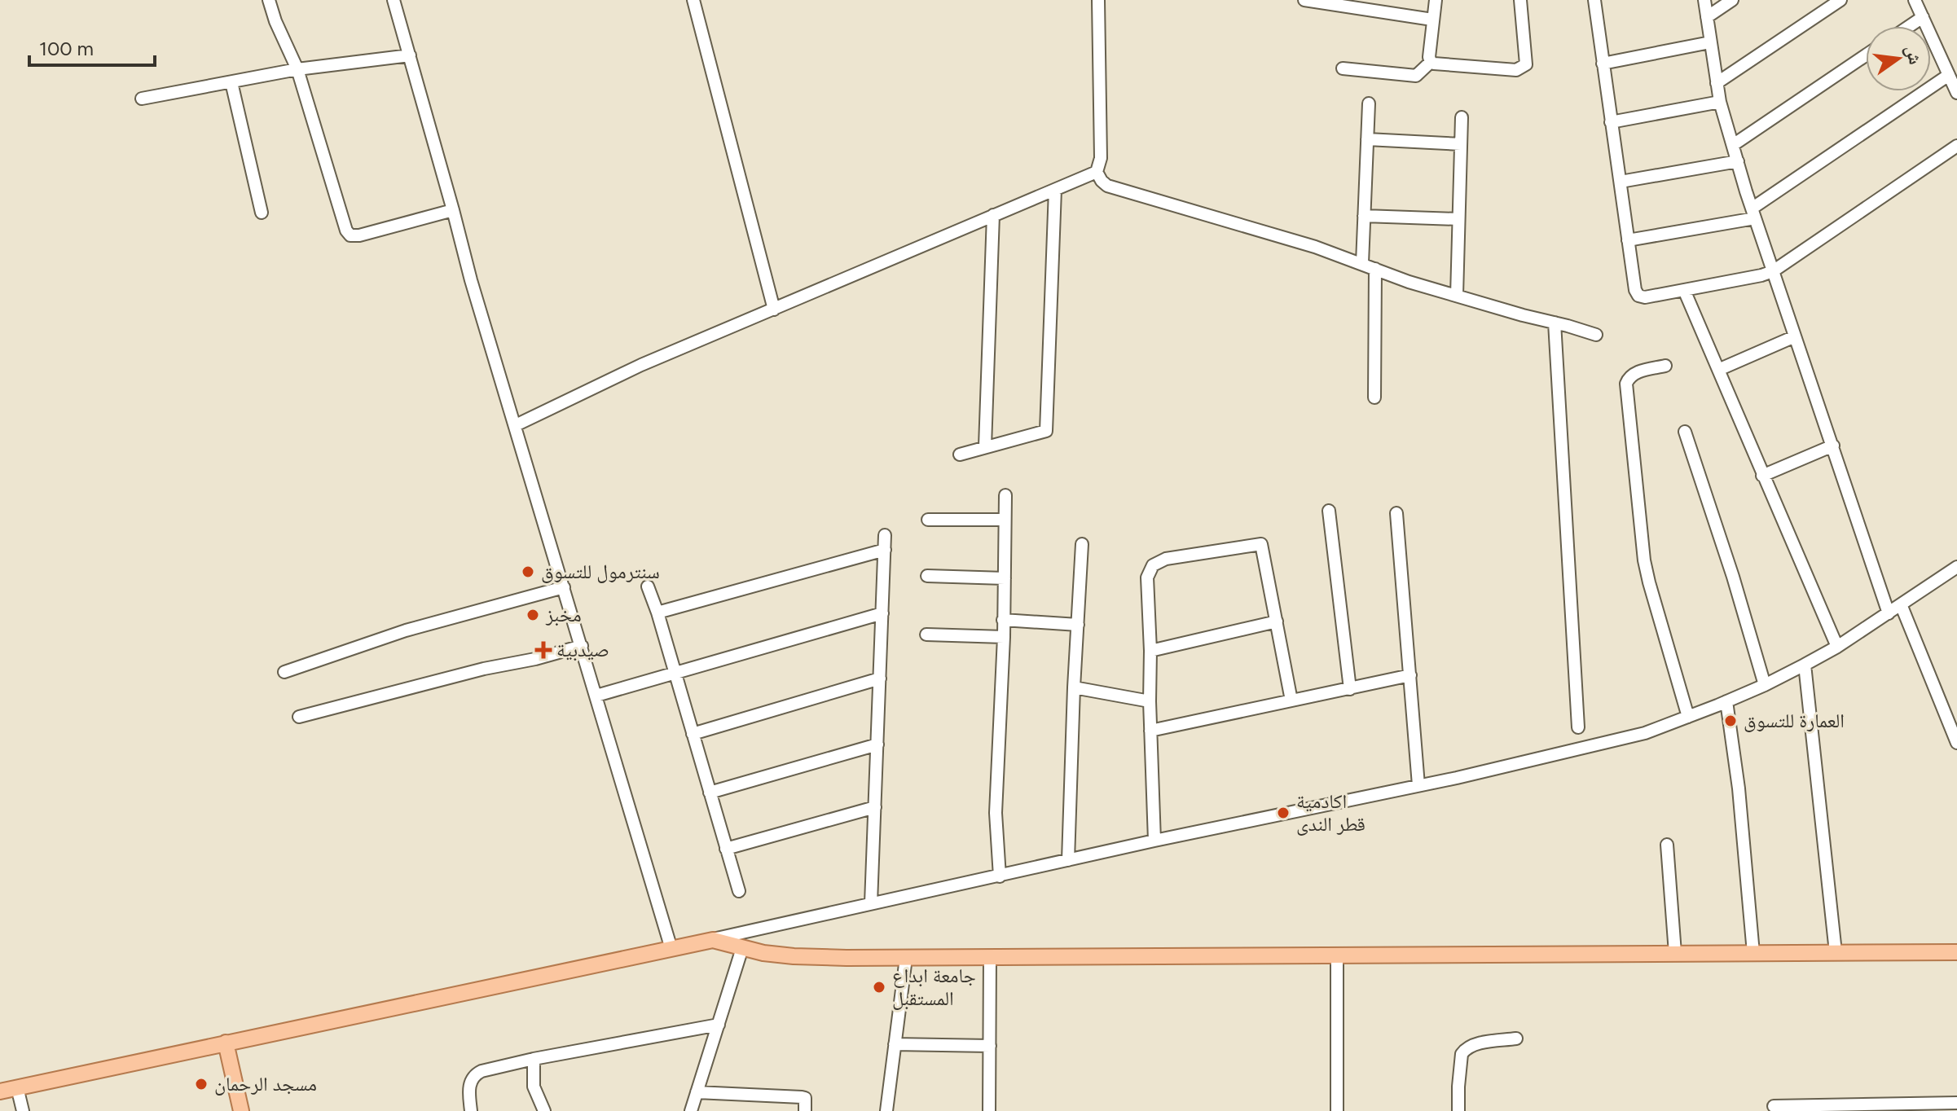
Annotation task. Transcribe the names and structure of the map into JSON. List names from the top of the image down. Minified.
{"places":{"other":["سنترمول للتسوق","مخبز","العمارة للتسوق","اكادمية قطر الندى","جامعة ابداع المستقبل","مسجد الرحمان"],"health":["صيدبية"]},"scale_bar":"100 m","north":"right"}
